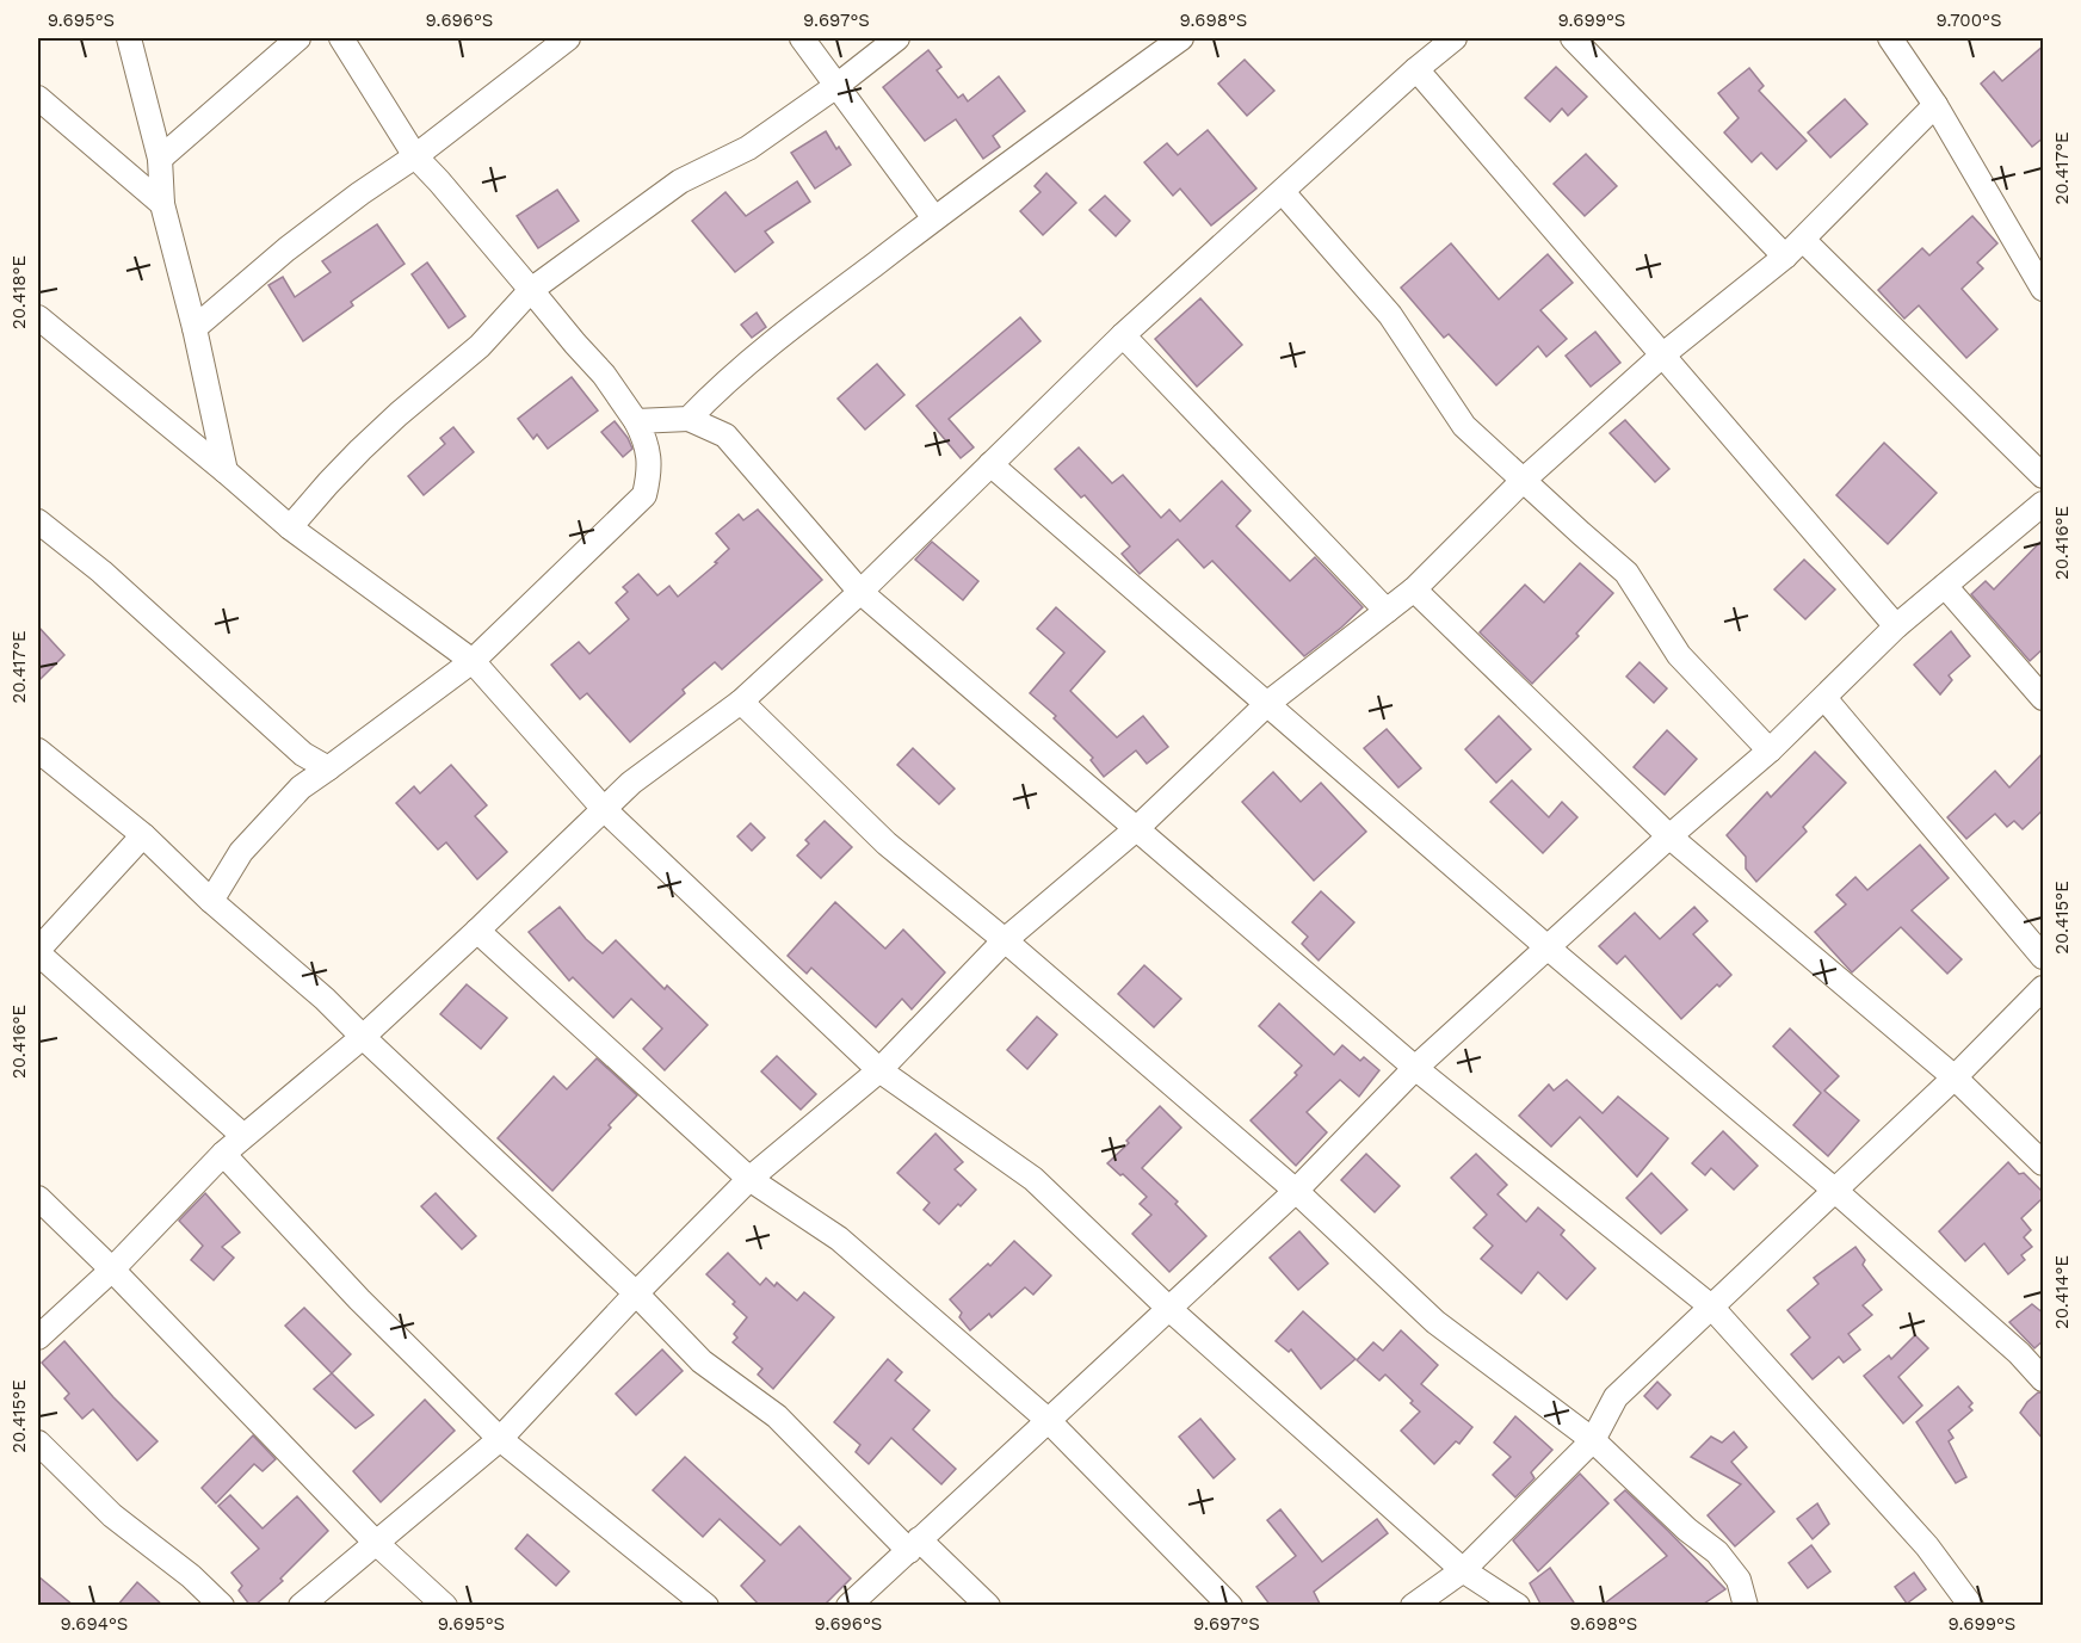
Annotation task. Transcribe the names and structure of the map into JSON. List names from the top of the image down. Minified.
{"coordinates":["9.695°S","9.696°S","9.697°S","9.698°S","9.699°S","9.700°S","20.417°E","20.418°E","20.416°E","20.415°E","20.414°E","9.694°S"]}
